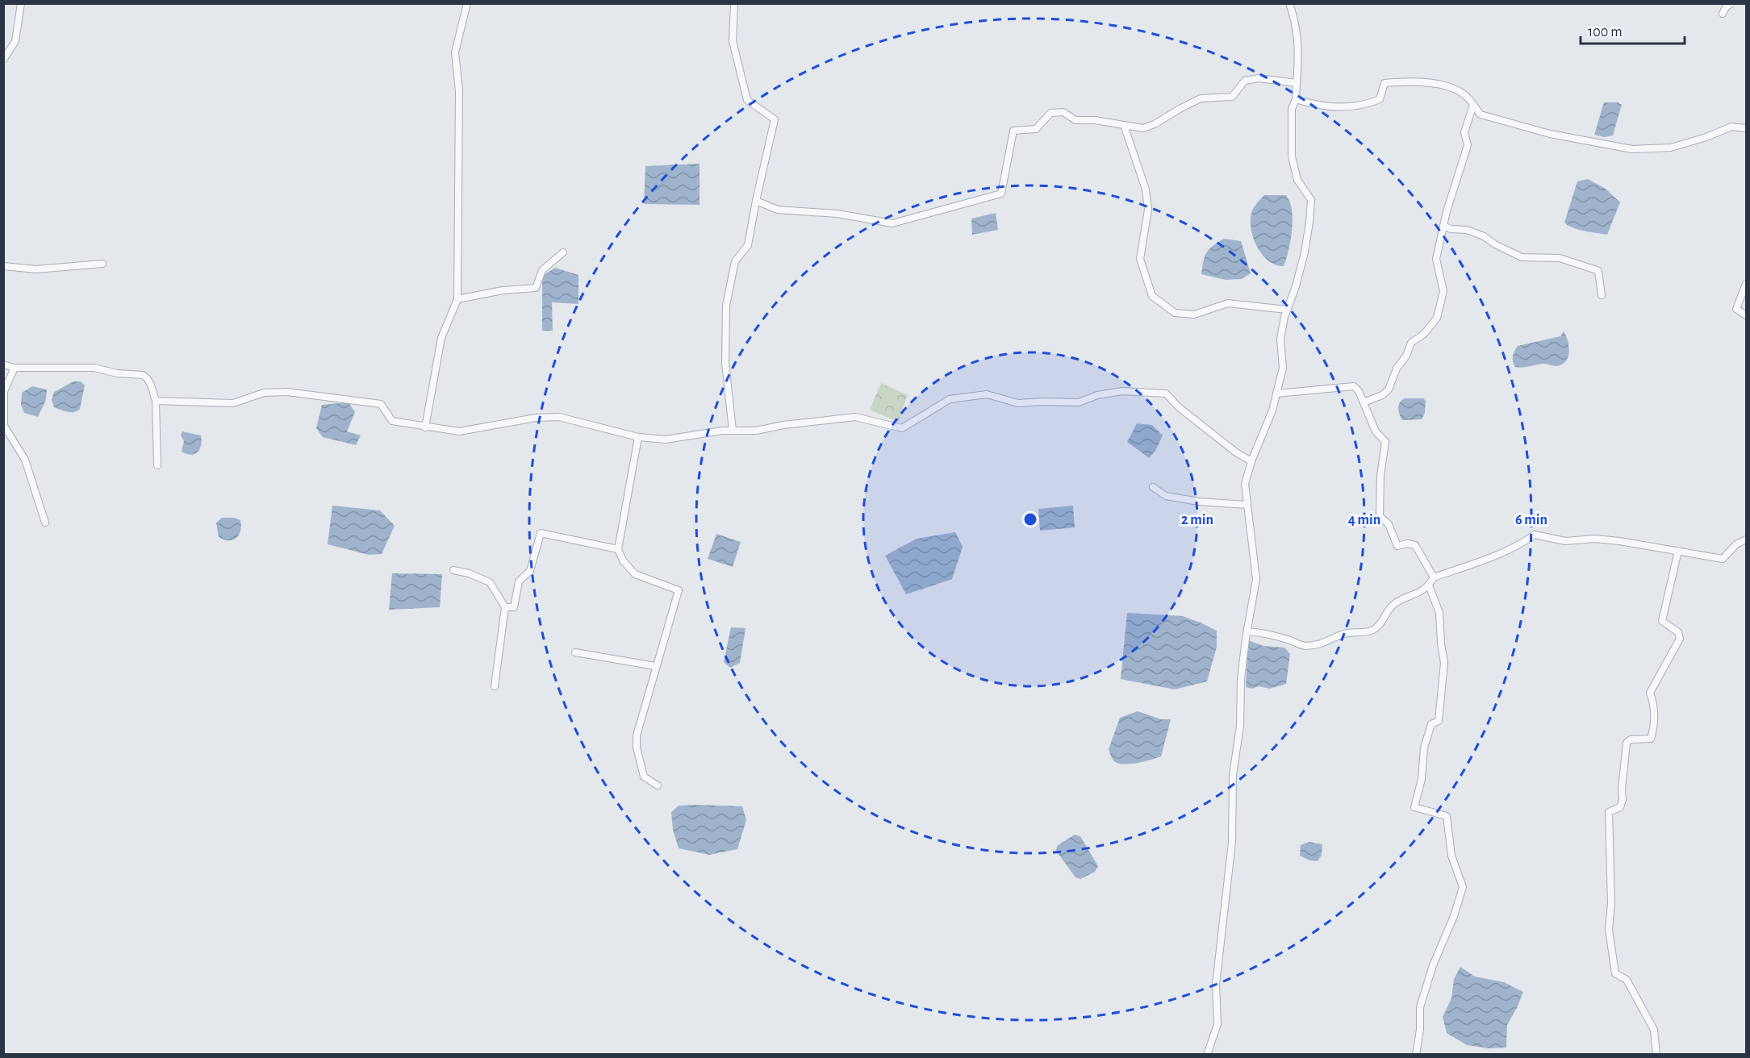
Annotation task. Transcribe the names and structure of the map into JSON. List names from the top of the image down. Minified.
{"scale_bar":"100 m","rings":["2 min","4 min","6 min"]}
